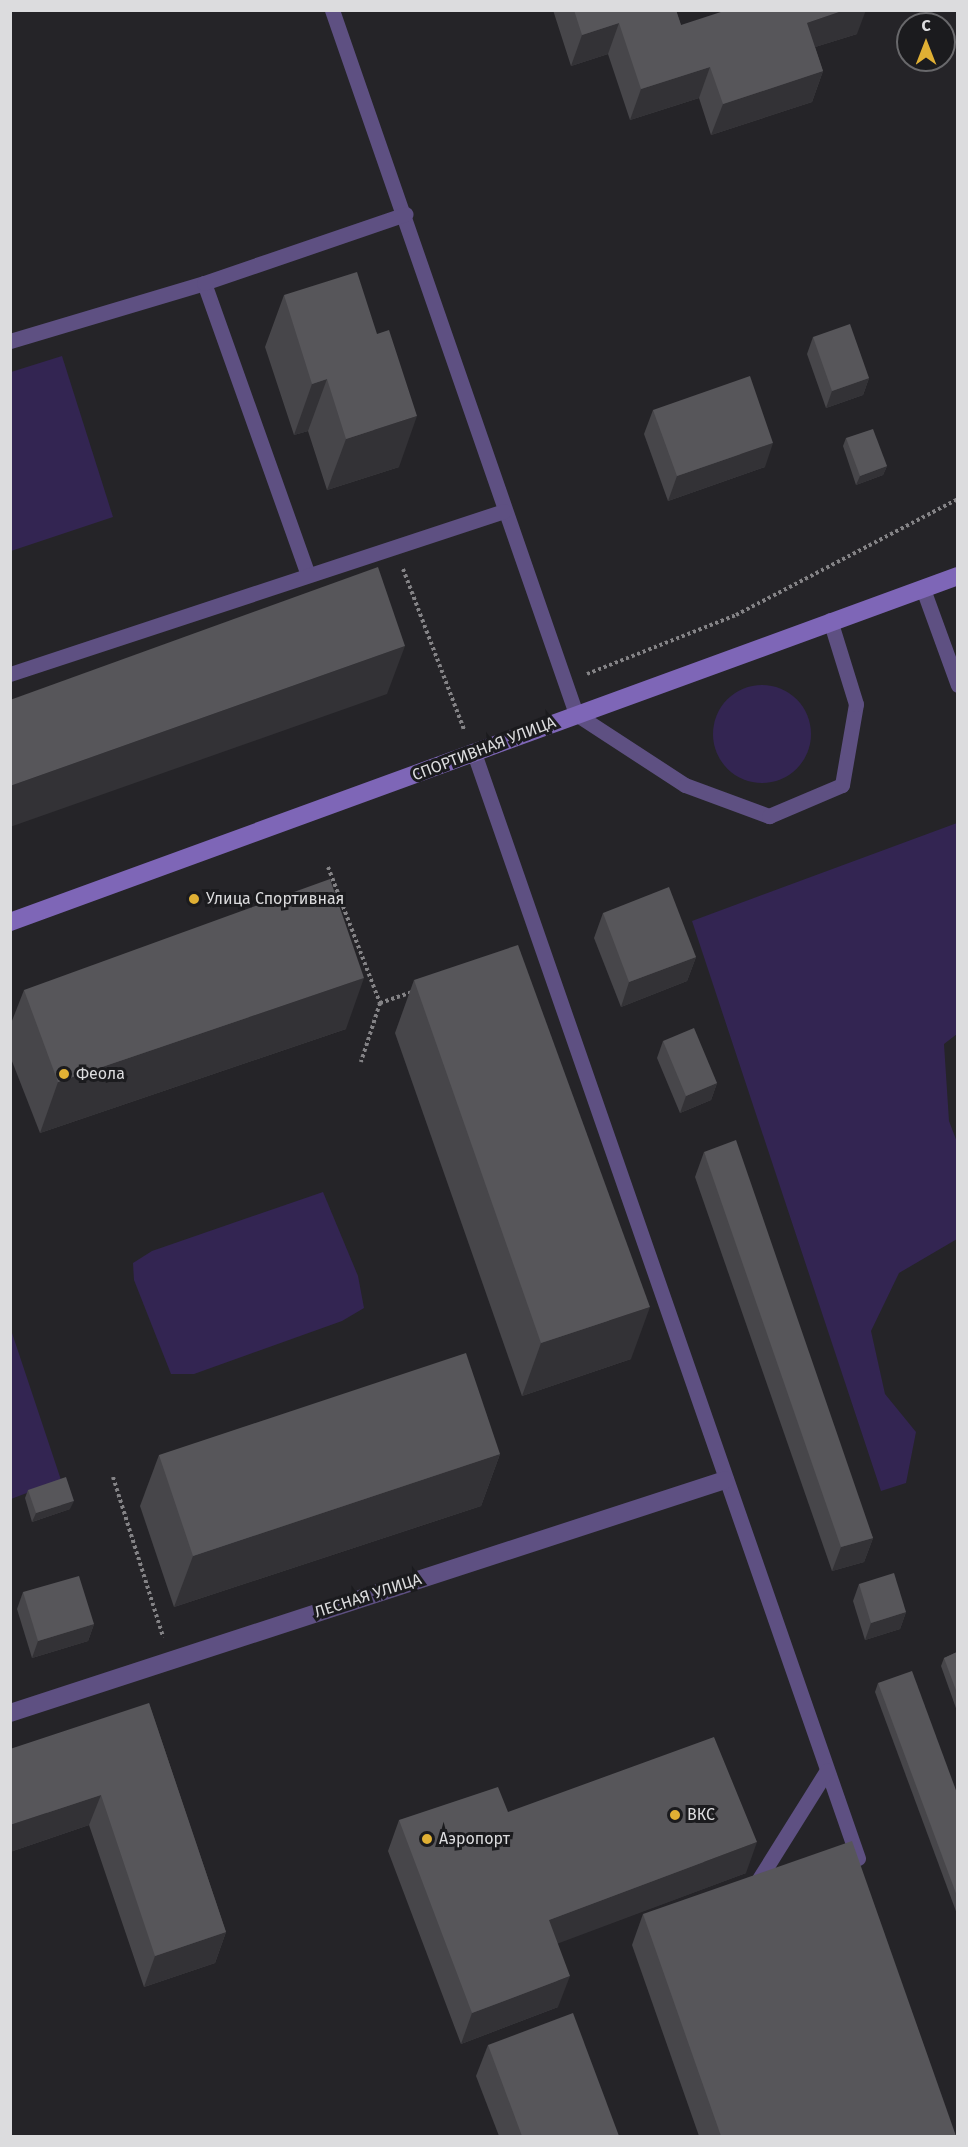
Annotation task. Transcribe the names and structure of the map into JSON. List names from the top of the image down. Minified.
{"streets":{"street":["СПОРТИВНАЯ УЛИЦА","ЛЕСНАЯ УЛИЦА"]},"places":["Улица Спортивная","Феола","ВКС","Аэропорт"],"north":"top"}
